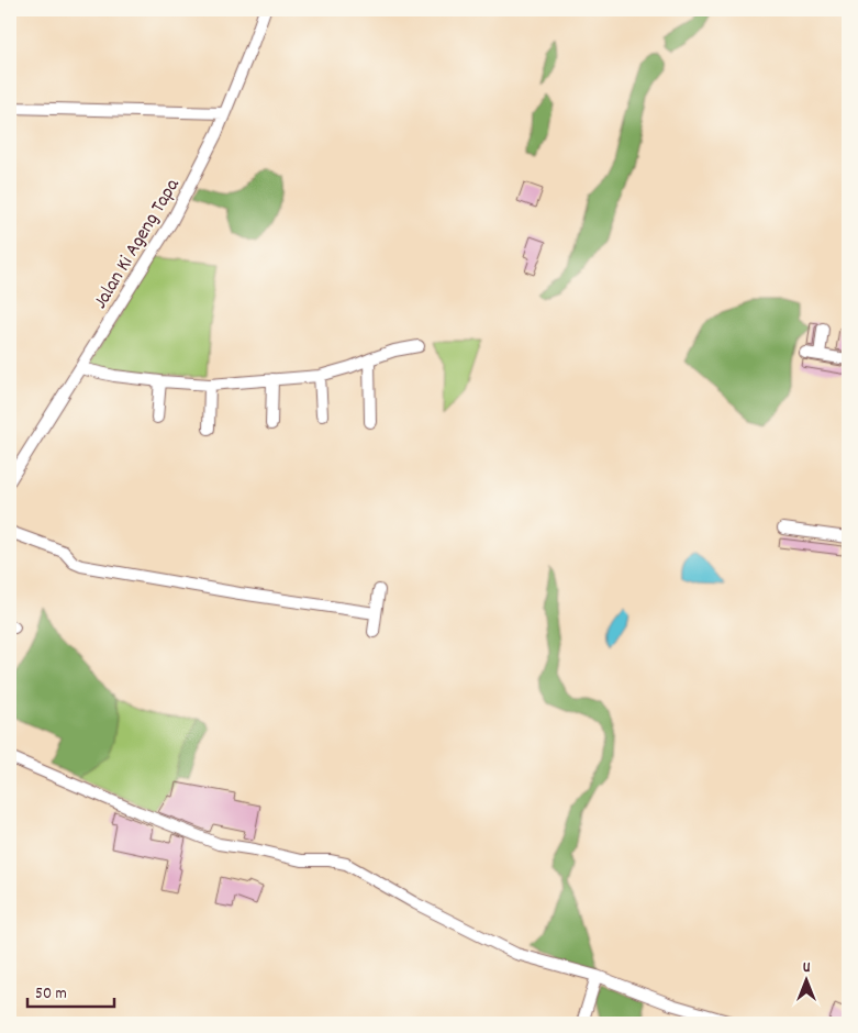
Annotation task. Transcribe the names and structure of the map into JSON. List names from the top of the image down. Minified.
{"streets":{"street":["Jalan Ki Ageng Tapa"]},"scale_bar":"50 m","north":"top"}
